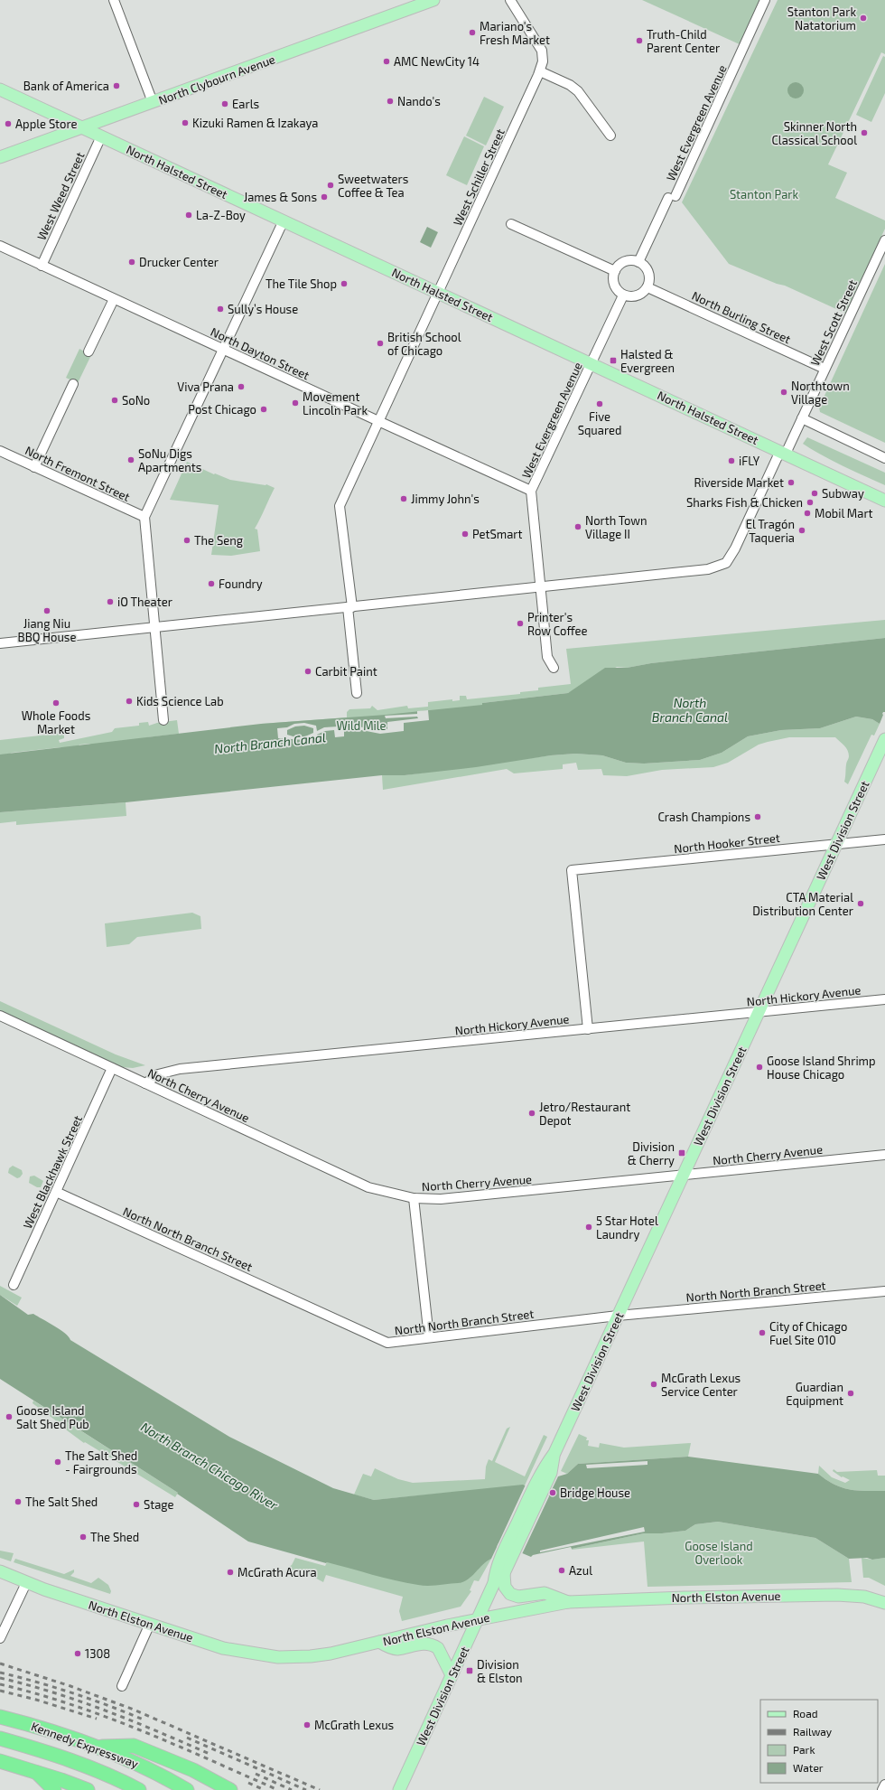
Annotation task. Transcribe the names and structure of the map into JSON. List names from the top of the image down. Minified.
{"streets":{"highway":["Kennedy Expressway"],"main road":["North Clybourn Avenue","North Halsted Street","West Division Street","North Elston Avenue"],"street":["West Evergreen Avenue","West Schiller Street","West Weed Street","North Burling Street","West Scott Street","North Dayton Street","North Fremont Street","North Hooker Street","North Hickory Avenue","North Cherry Avenue","West Blackhawk Street","North North Branch Street"]},"crossings":[["North Clybourn Avenue","North Halsted Street"],["West Evergreen Avenue","North Halsted Street"],["West Evergreen Avenue","North Burling Street"],["West Evergreen Avenue","West Scott Street"],["West Evergreen Avenue","North Dayton Street"],["North Halsted Street","West Schiller Street"],["North Halsted Street","West Weed Street"],["North Halsted Street","West Scott Street"],["West Schiller Street","North Dayton Street"],["West Weed Street","North Dayton Street"],["North Burling Street","West Scott Street"],["West Division Street","North Hooker Street"],["West Division Street","North Hickory Avenue"],["West Division Street","North Cherry Avenue"],["West Division Street","North North Branch Street"],["West Division Street","North Elston Avenue"],["North Hooker Street","North Hickory Avenue"],["North Hickory Avenue","North Cherry Avenue"],["North Cherry Avenue","West Blackhawk Street"],["West Blackhawk Street","North North Branch Street"]],"water":["North Branch Canal","North Branch Chicago River"],"parks":["Stanton Park","Wild Mile","Goose Island Overlook"],"places":{"other":["Stanton Park Natatorium","Mariano's Fresh Market","Truth-Child Parent Center","AMC NewCity 14","Bank of America","Nando's","Earls","Kizuki Ramen & Izakaya","Apple Store","Skinner North Classical School","Sweetwaters Coffee & Tea","James & Sons","La-Z-Boy","Drucker Center","The Tile Shop","Sully’s House","British School of Chicago","Viva Prana","Northtown Village","SoNo","Movement Lincoln Park","Five Squared","Post Chicago","SoNu Digs Apartments","iFLY","Riverside Market","Subway","Jimmy John's","Sharks Fish & Chicken","Mobil Mart","North Town Village II","El Tragón Taqueria","PetSmart","The Seng","Foundry","iO Theater","Jiang Niu BBQ House","Printer's Row Coffee","Carbit Paint","Kids Science Lab","Whole Foods Market","Crash Champions","CTA Material Distribution Center","Goose Island Shrimp House Chicago","Jetro/Restaurant Depot","5 Star Hotel Laundry","City of Chicago Fuel Site 010","McGrath Lexus Service Center","Guardian Equipment","Goose Island Salt Shed Pub","The Salt Shed - Fairgrounds","Bridge House","The Salt Shed","Stage","The Shed","Azul","McGrath Acura","1308","McGrath Lexus"],"transit":["Halsted & Evergreen","Division & Cherry","Division & Elston"]},"legend":["Road","Railway","Park","Water"]}
